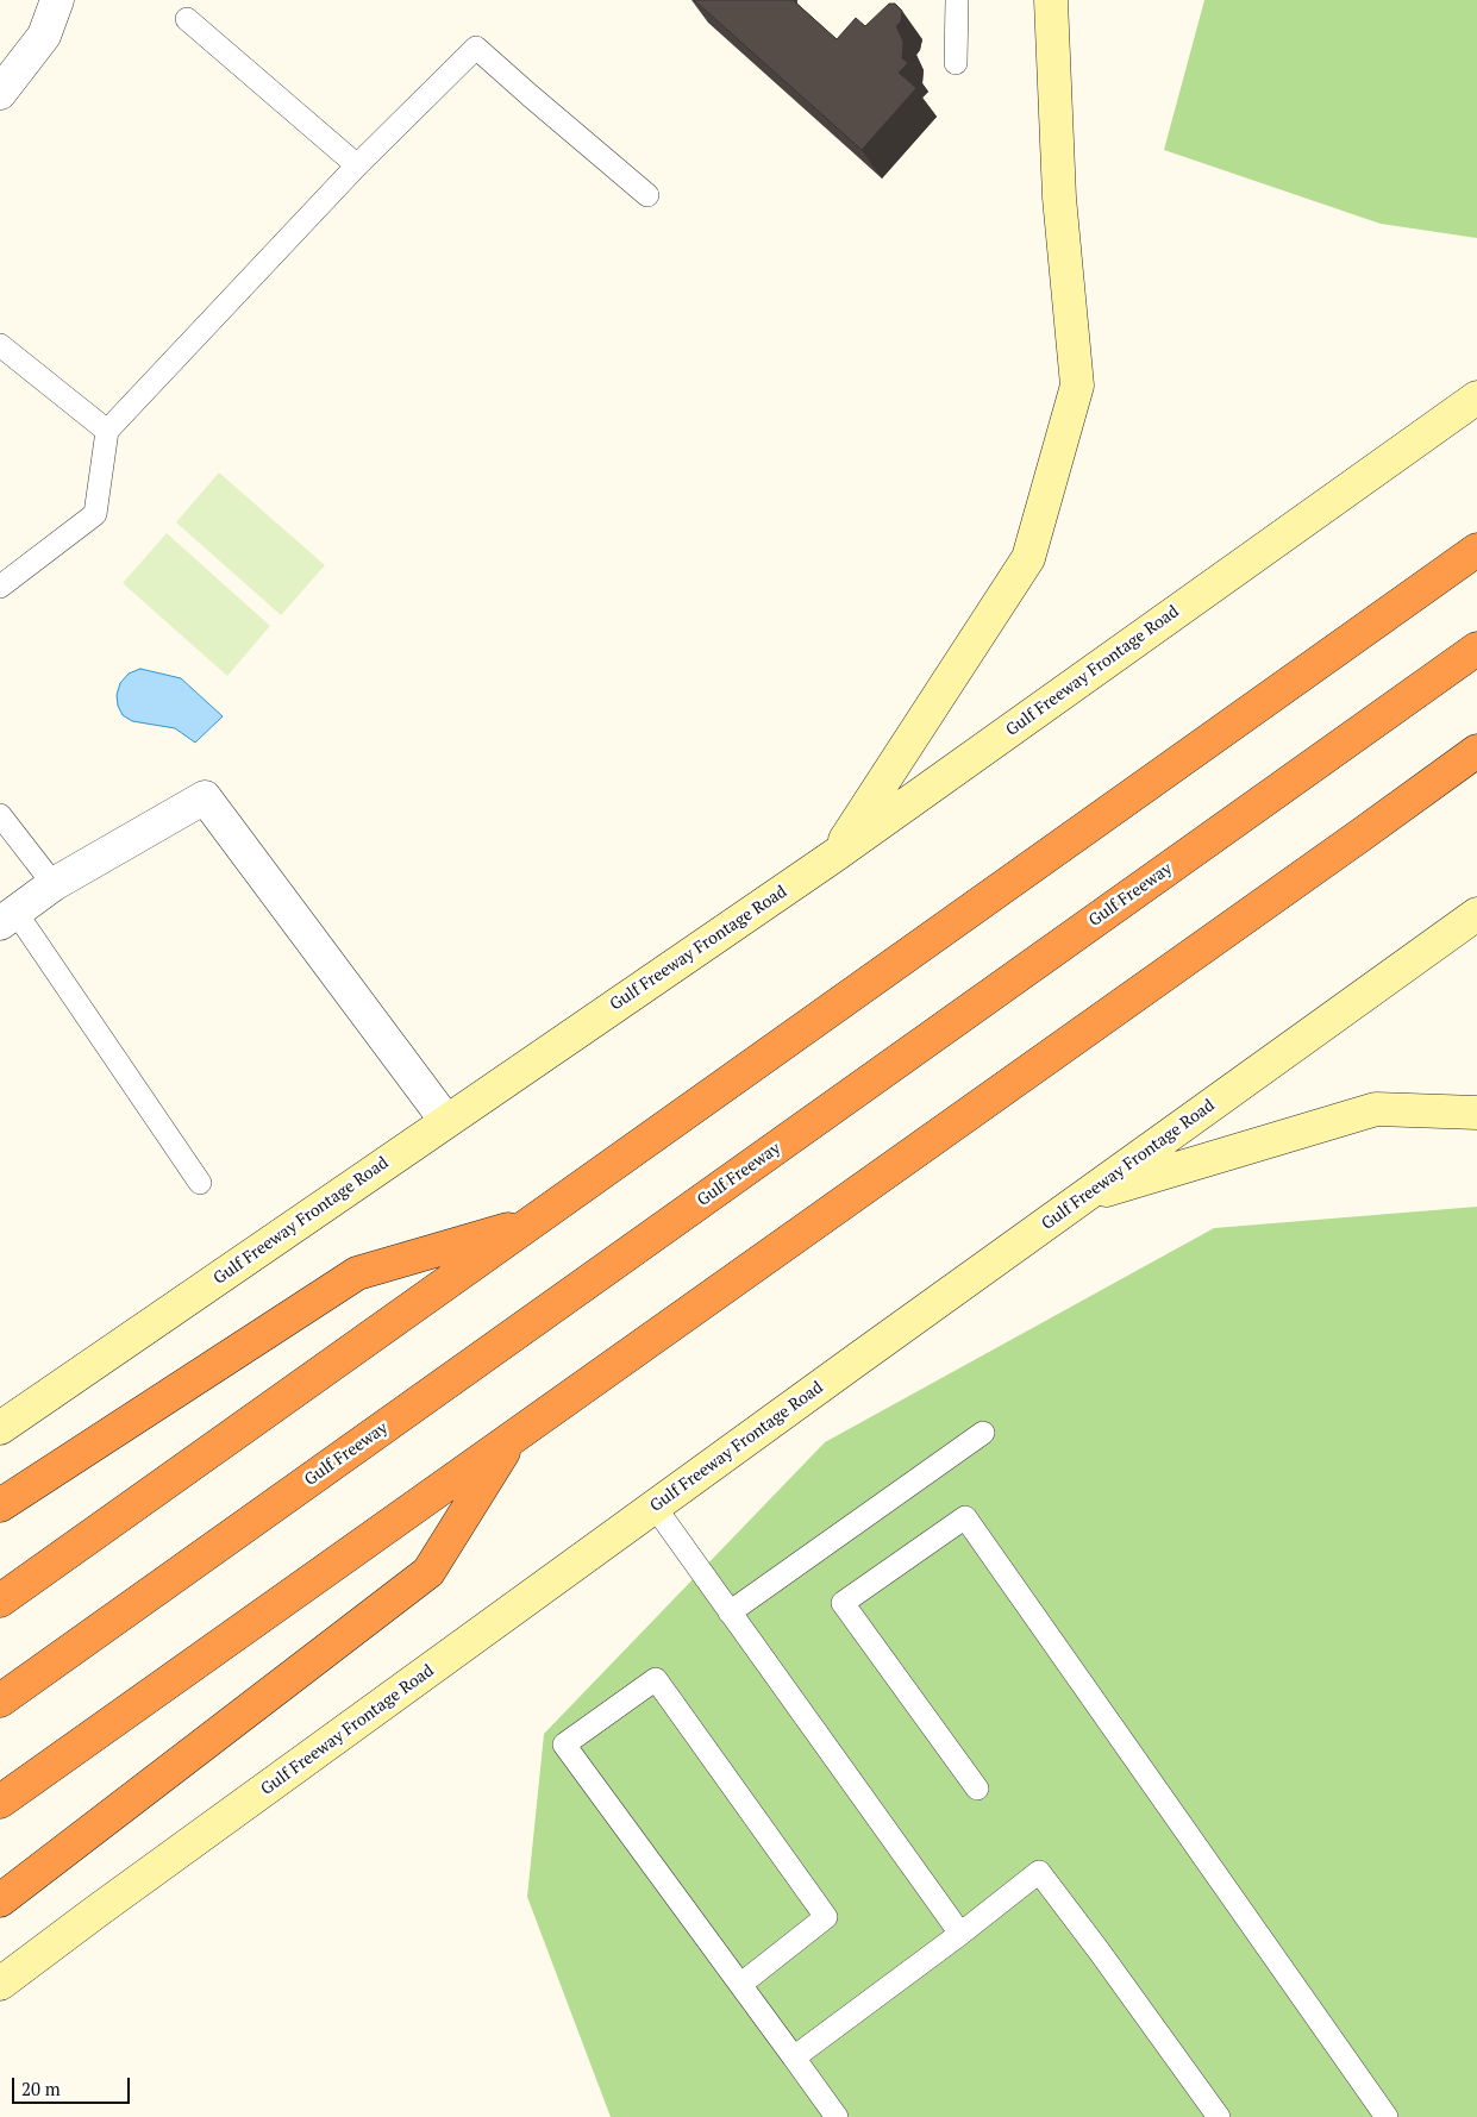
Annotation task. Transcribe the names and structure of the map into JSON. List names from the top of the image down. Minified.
{"streets":{"highway":["Gulf Freeway"],"main road":["Gulf Freeway Frontage Road"]},"scale_bar":"20 m"}
